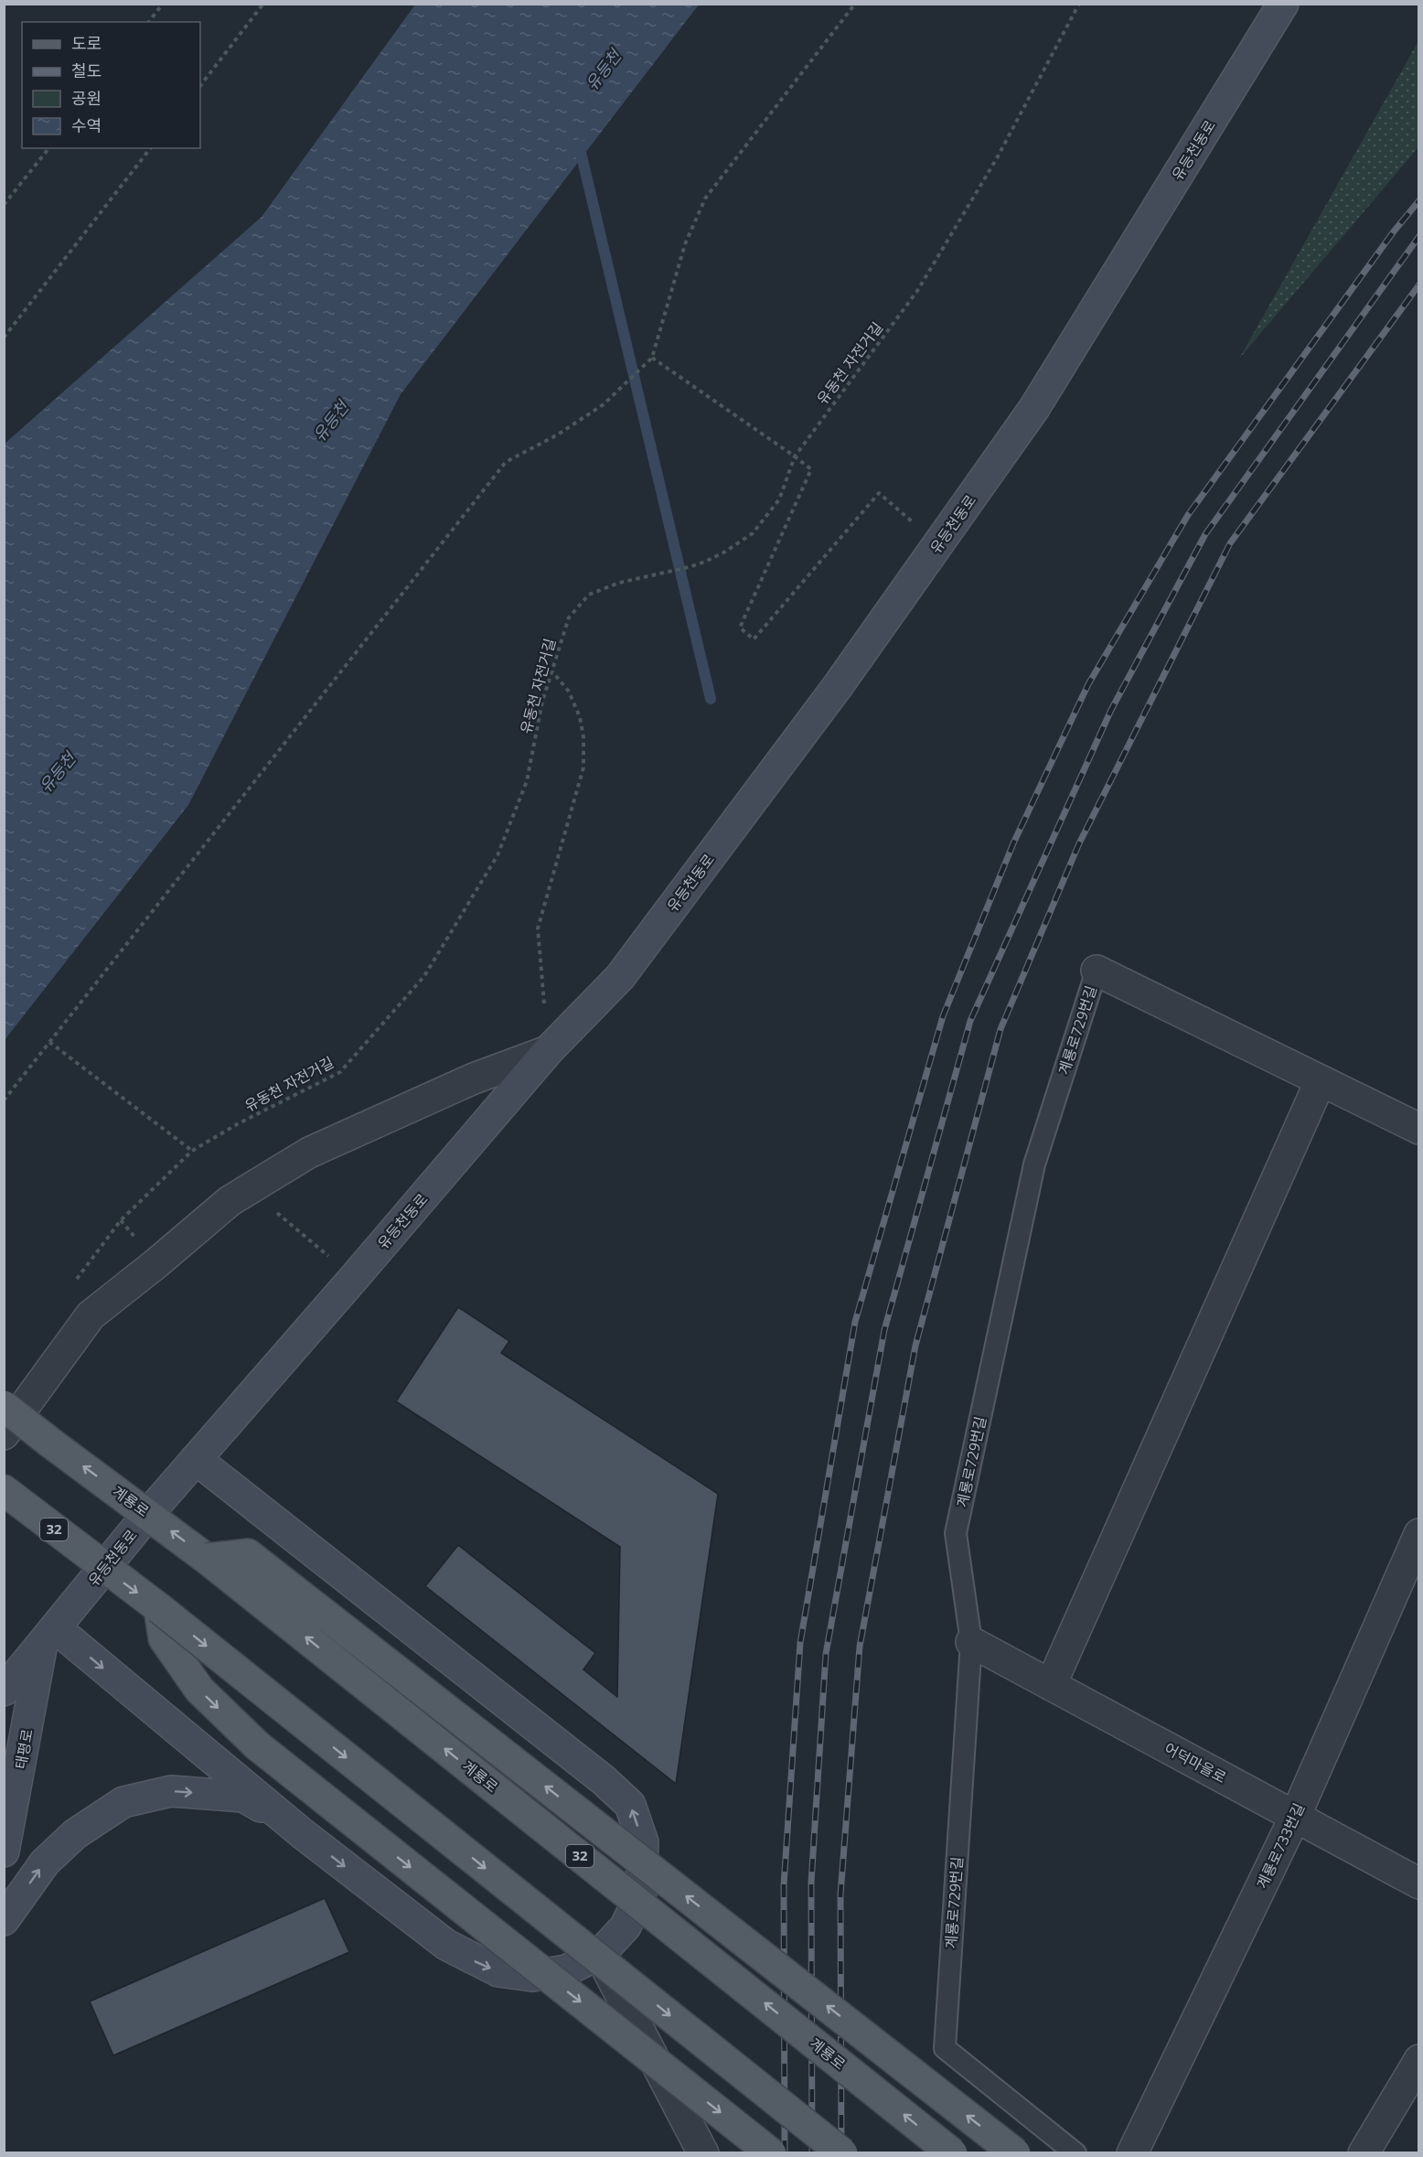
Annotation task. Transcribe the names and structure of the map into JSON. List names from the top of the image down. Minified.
{"streets":{"main road":["유등천동로","계룡로","32","태평로"],"street":["계룡로729번길","어덕마을로","계룡로733번길"],"path":["유동천 자전거길"]},"crossings":[["유등천동로","계룡로"],["유등천동로","32"],["유등천동로","태평로"],["계룡로729번길","어덕마을로"],["어덕마을로","계룡로733번길"]],"water":["유등천"],"legend":["도로","철도","공원","수역"]}
